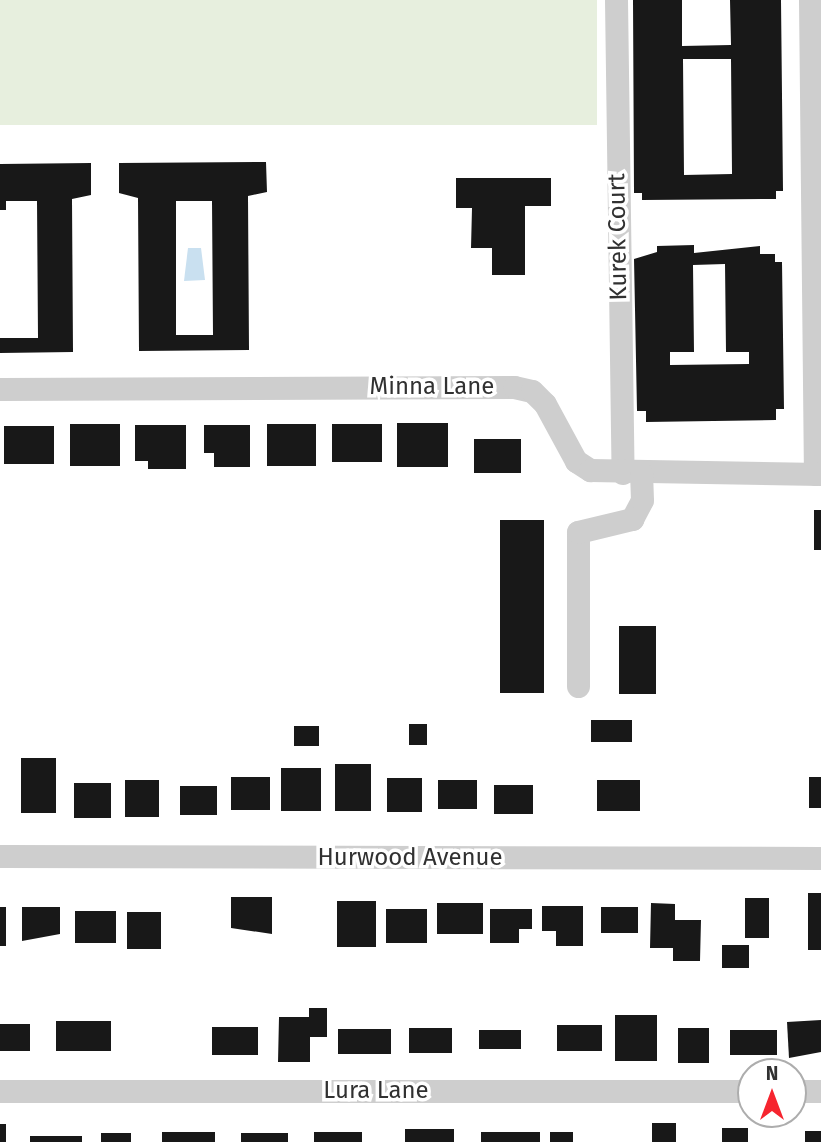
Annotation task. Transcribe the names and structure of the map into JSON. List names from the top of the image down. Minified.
{"streets":{"street":["Kurek Court","Minna Lane","Hurwood Avenue","Lura Lane"]},"crossings":[["Kurek Court","Minna Lane"]],"north":"top"}
